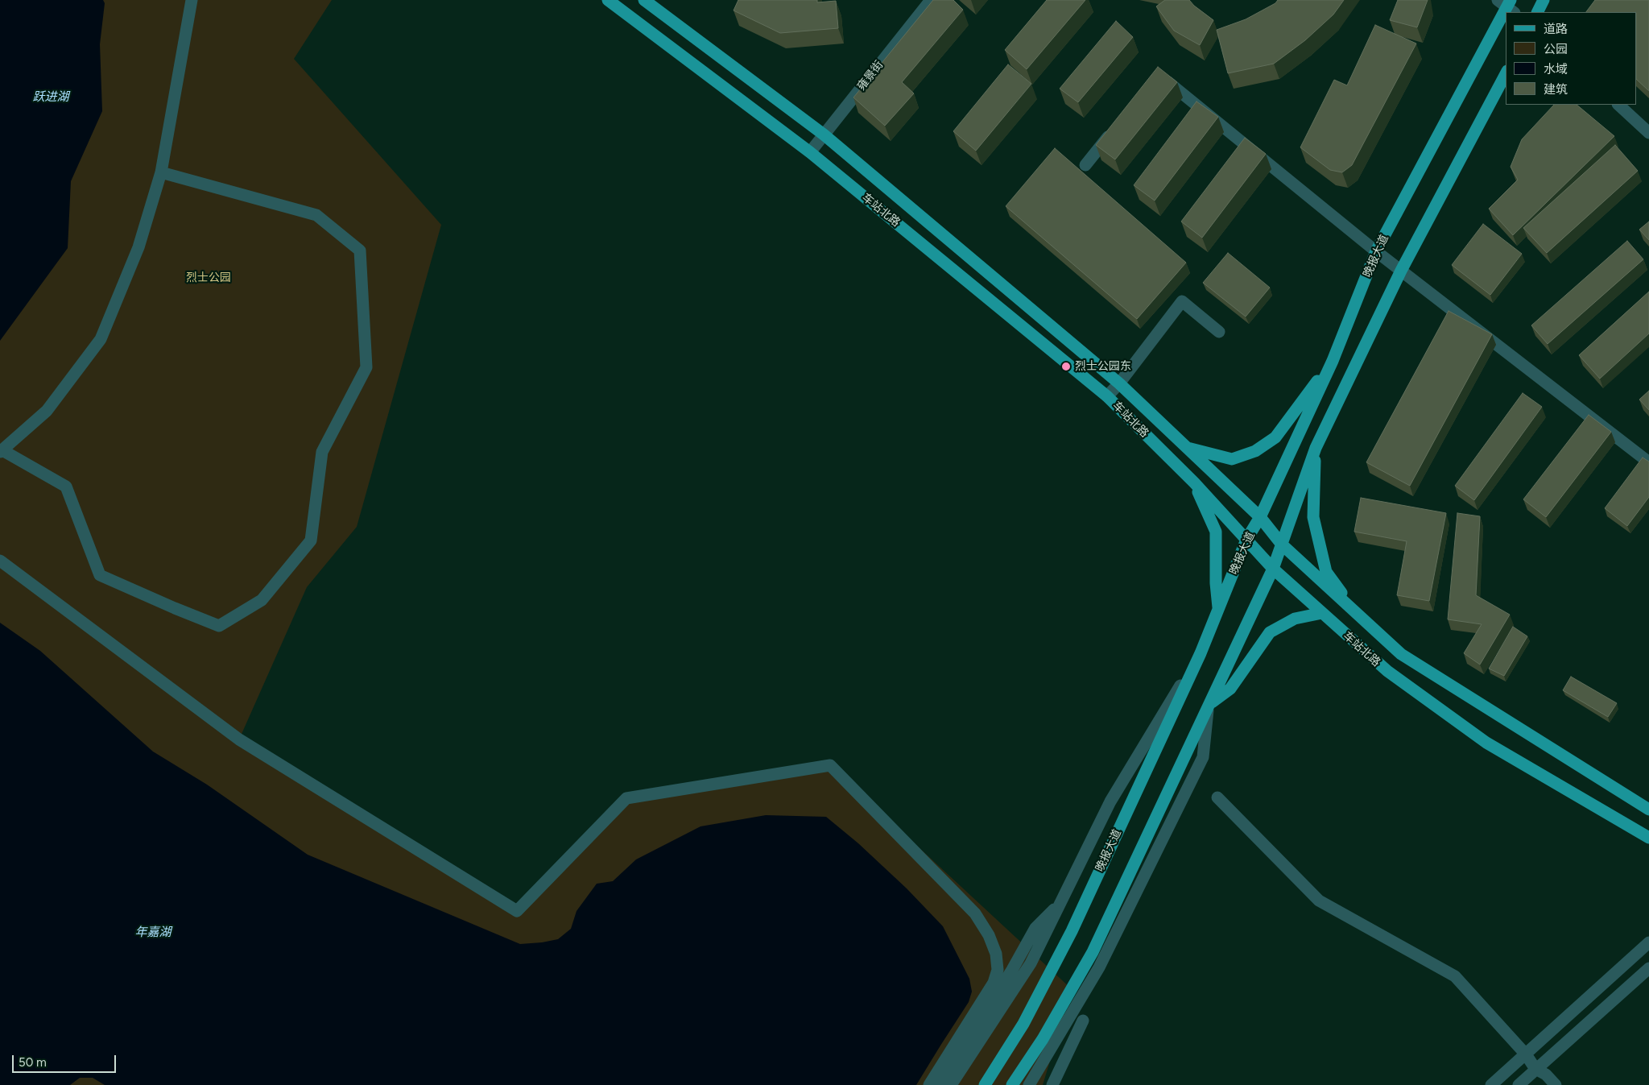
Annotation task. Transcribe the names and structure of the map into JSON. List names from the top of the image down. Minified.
{"streets":{"main road":["车站北路","晚报大道"],"street":["雍景街"]},"crossings":[["雍景街","车站北路"],["车站北路","晚报大道"]],"water":["跃进湖","年嘉湖"],"parks":["烈士公园"],"places":["烈士公园东"],"legend":["道路","公园","水域","建筑"],"scale_bar":"50 m"}
